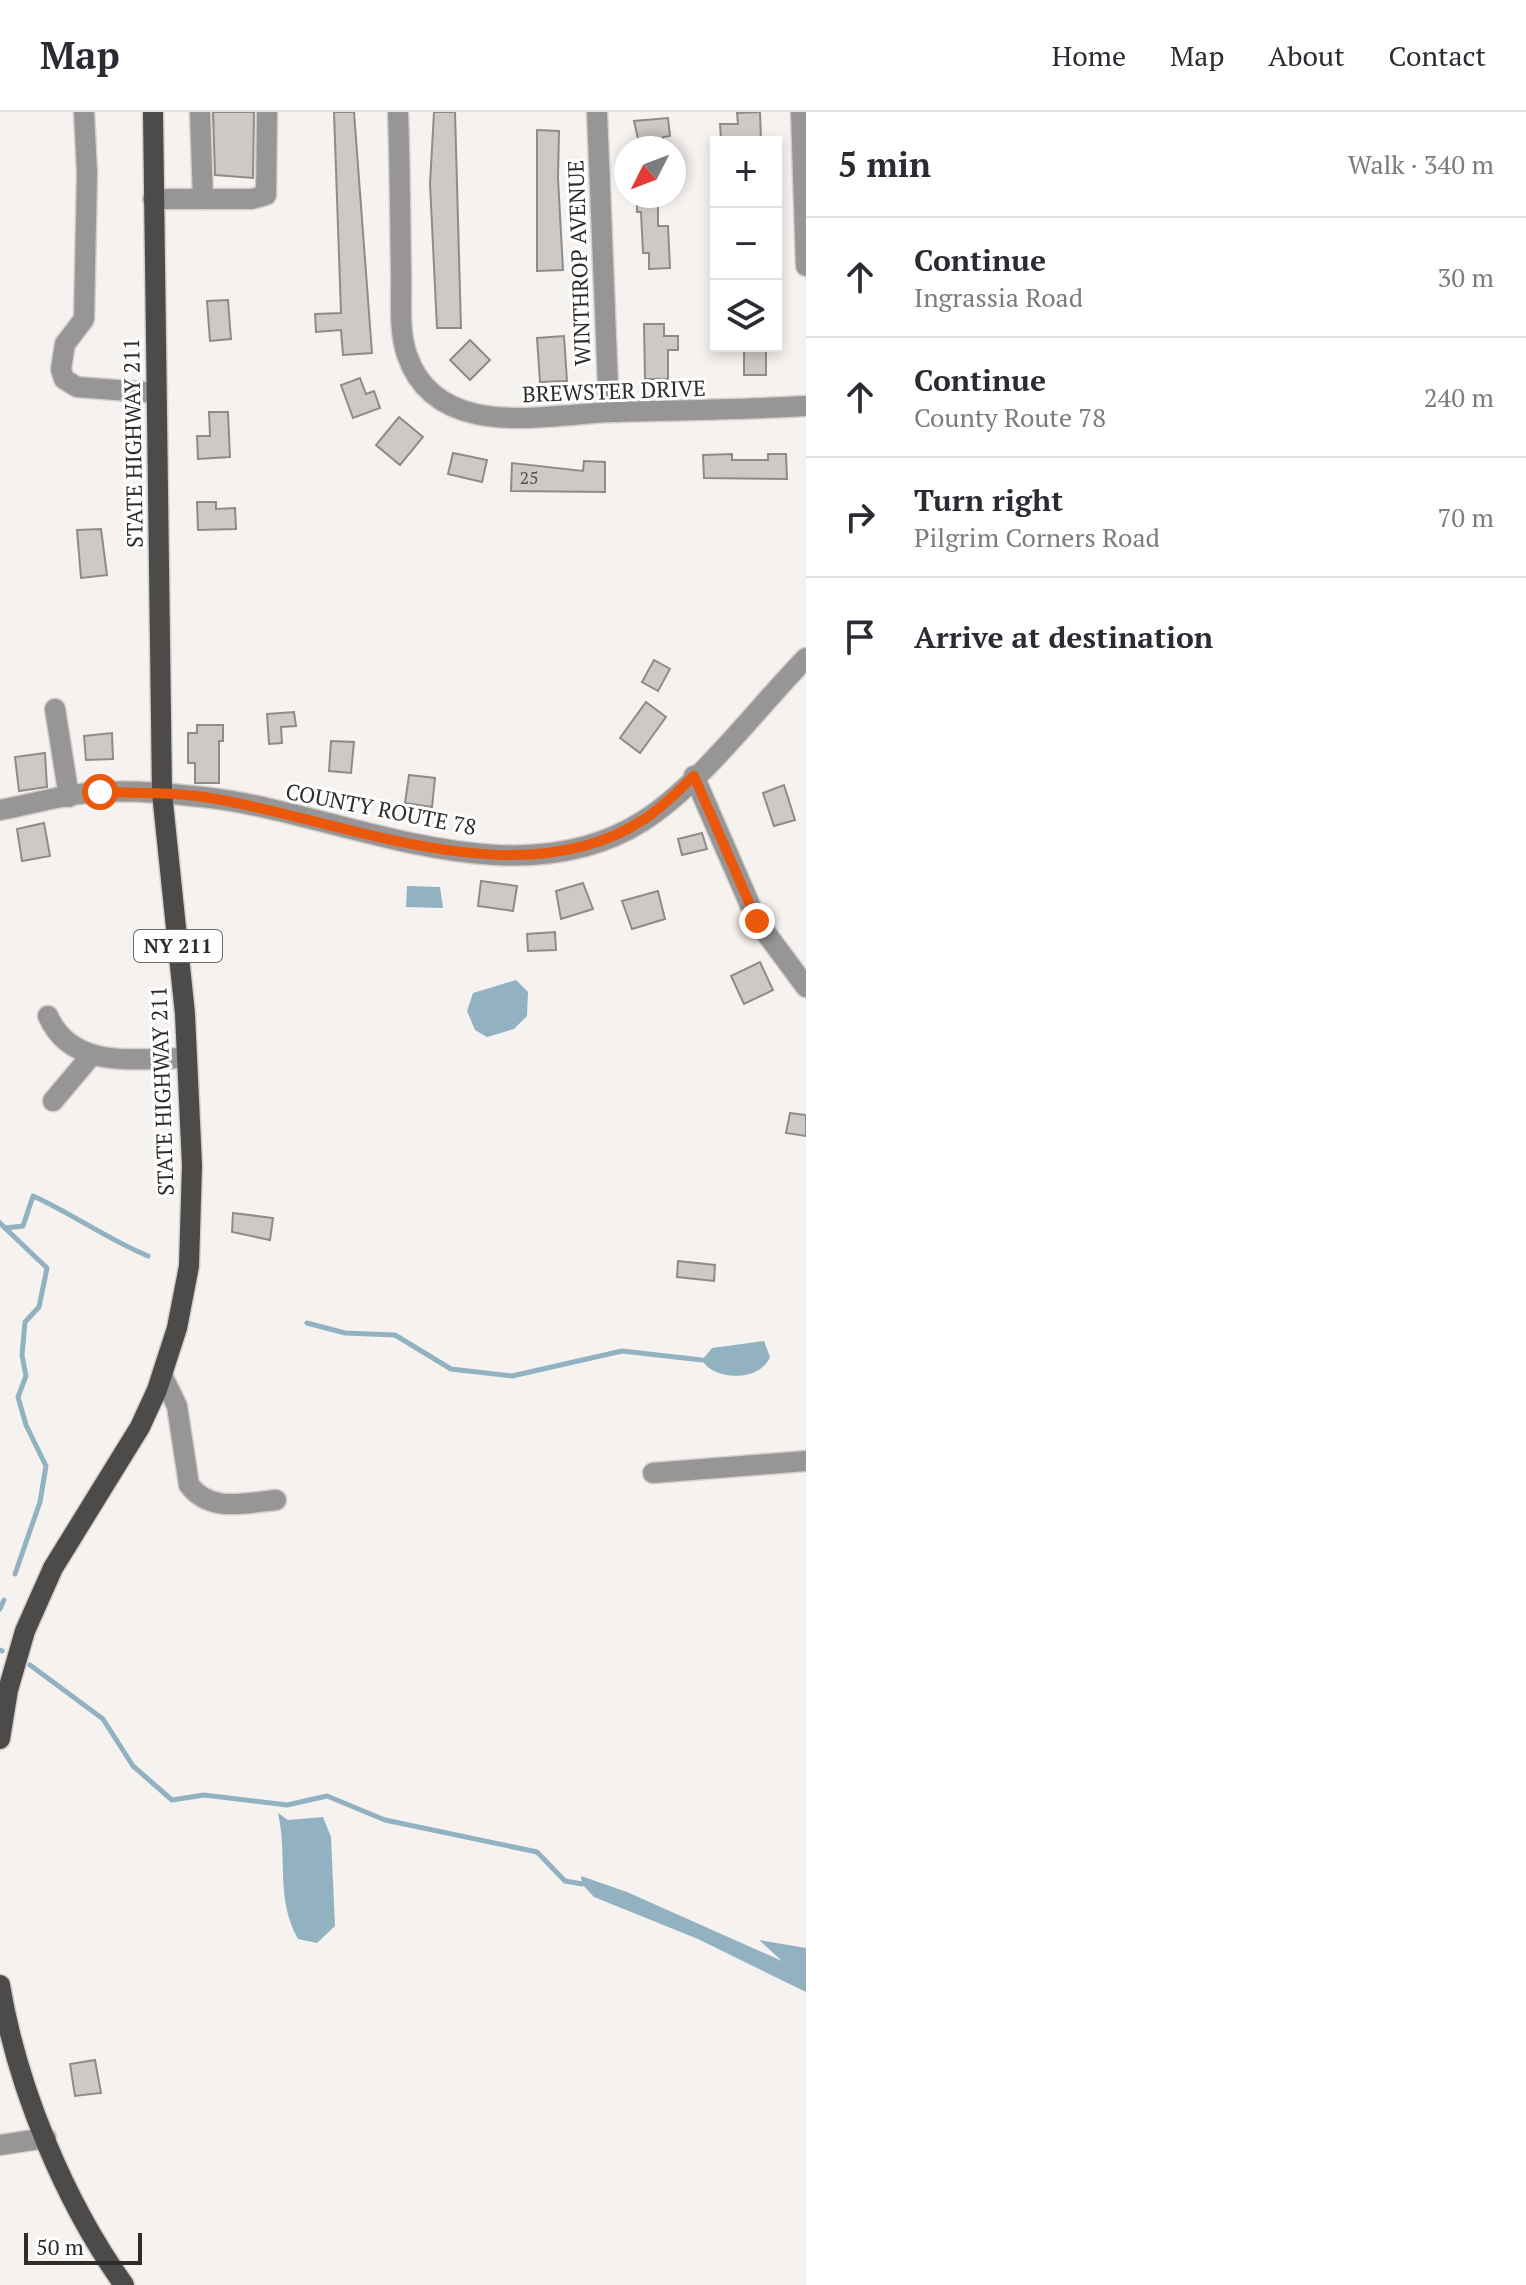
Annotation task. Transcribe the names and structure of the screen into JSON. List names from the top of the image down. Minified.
{"streets":{"main road":["STATE HIGHWAY 211","NY 211"],"street":["WINTHROP AVENUE","BREWSTER DRIVE","COUNTY ROUTE 78"]},"crossings":[["WINTHROP AVENUE","BREWSTER DRIVE"],["STATE HIGHWAY 211","COUNTY ROUTE 78"]],"house_numbers":["25"],"scale_bar":"50 m","north":"bottom left","page":{"header":"Map","nav":["Home","Map","About","Contact"],"heading":["5 min","Walk · 340 m"],"map_buttons":["+","−"],"list":[["Continue","Ingrassia Road","30 m"],["Continue","County Route 78","240 m"],["Turn right","Pilgrim Corners Road","70 m"],"Arrive at destination"],"scale":"50 m"}}
